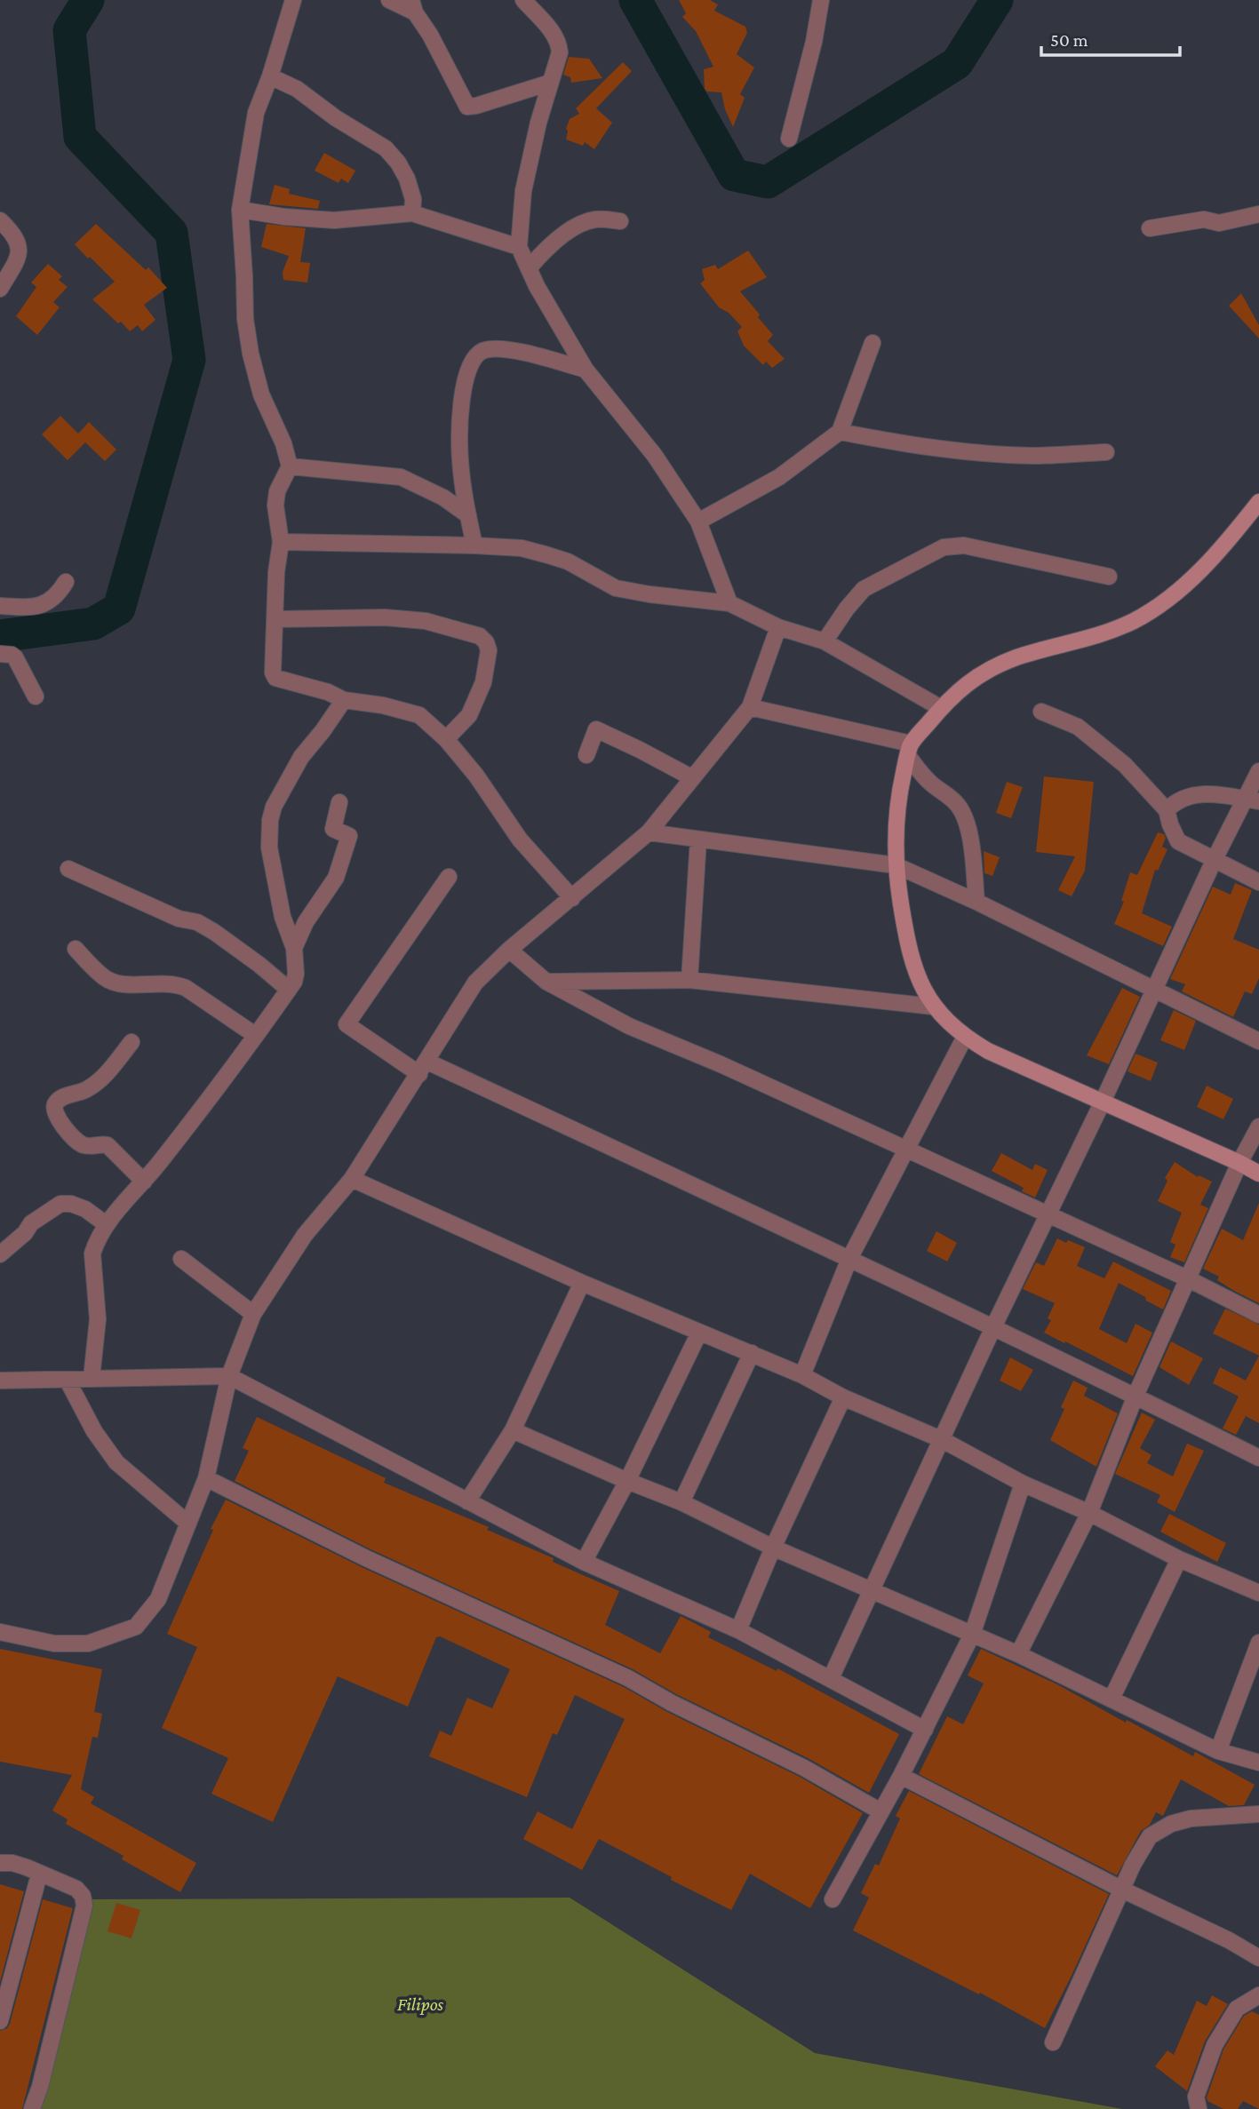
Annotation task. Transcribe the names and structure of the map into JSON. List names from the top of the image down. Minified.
{"parks":["Filipos"],"scale_bar":"50 m"}
